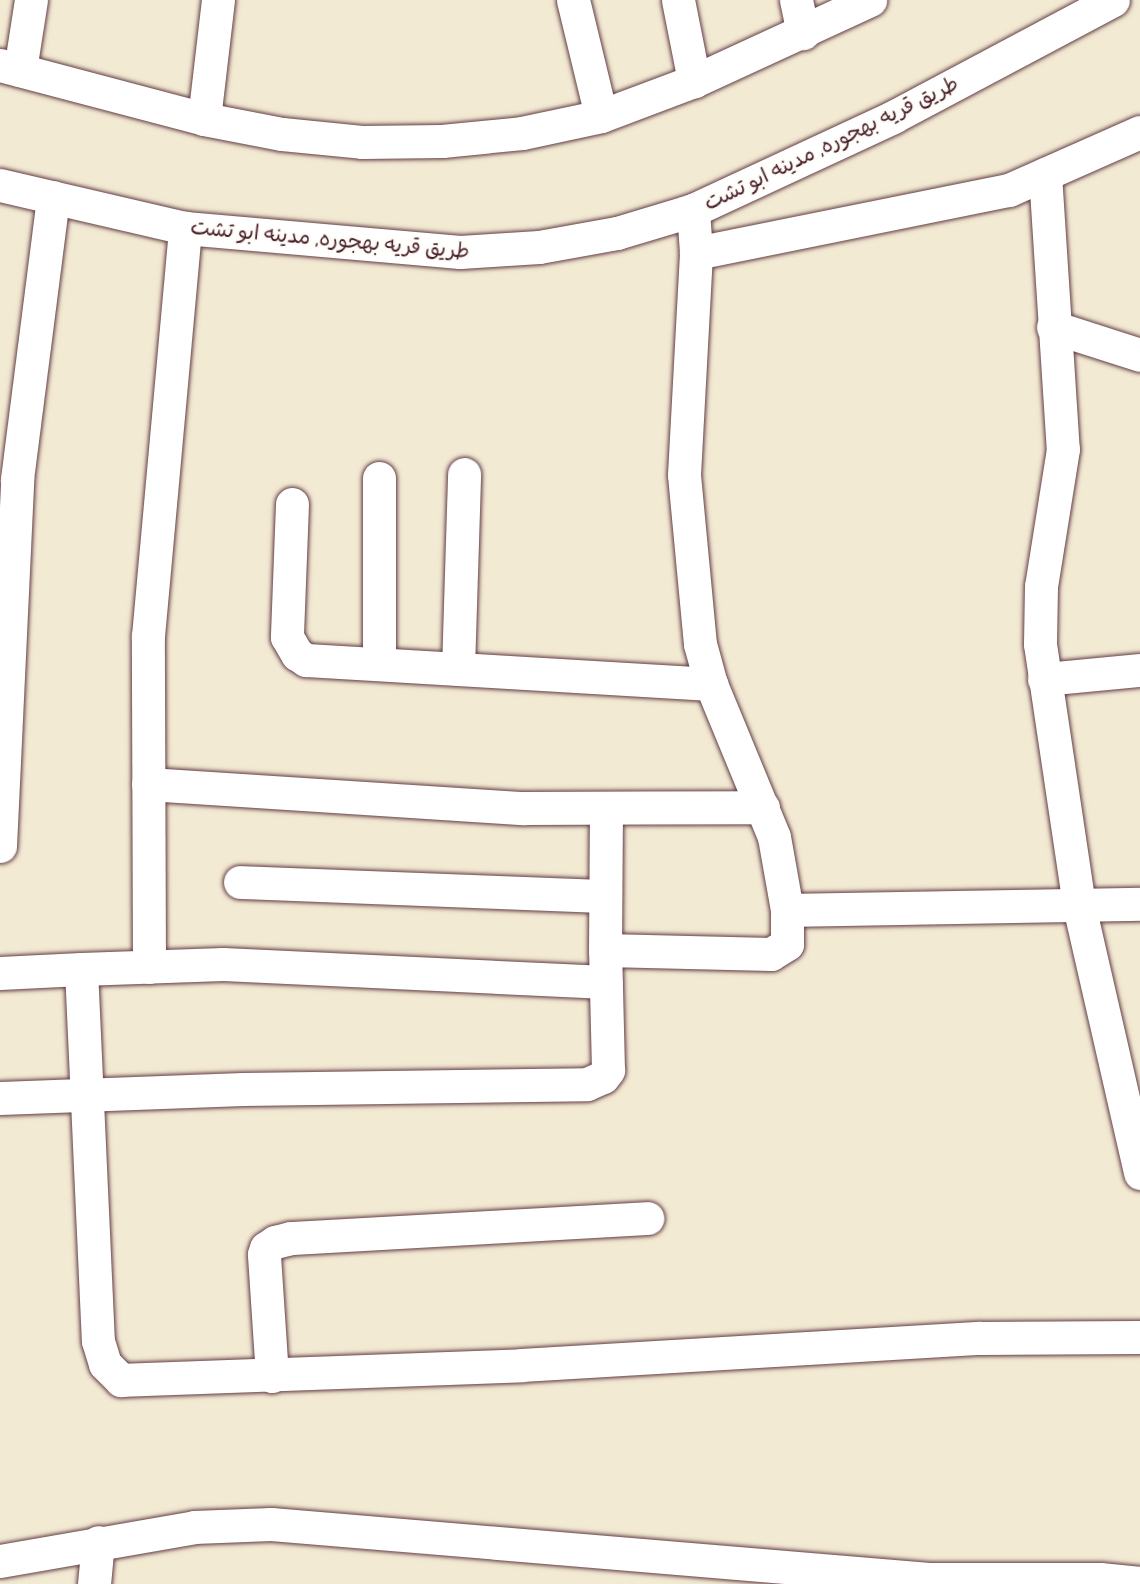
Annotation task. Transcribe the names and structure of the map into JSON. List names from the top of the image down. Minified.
{"streets":{"street":["طريق قريه بهجوره, مدينه ابو تشت"]}}
